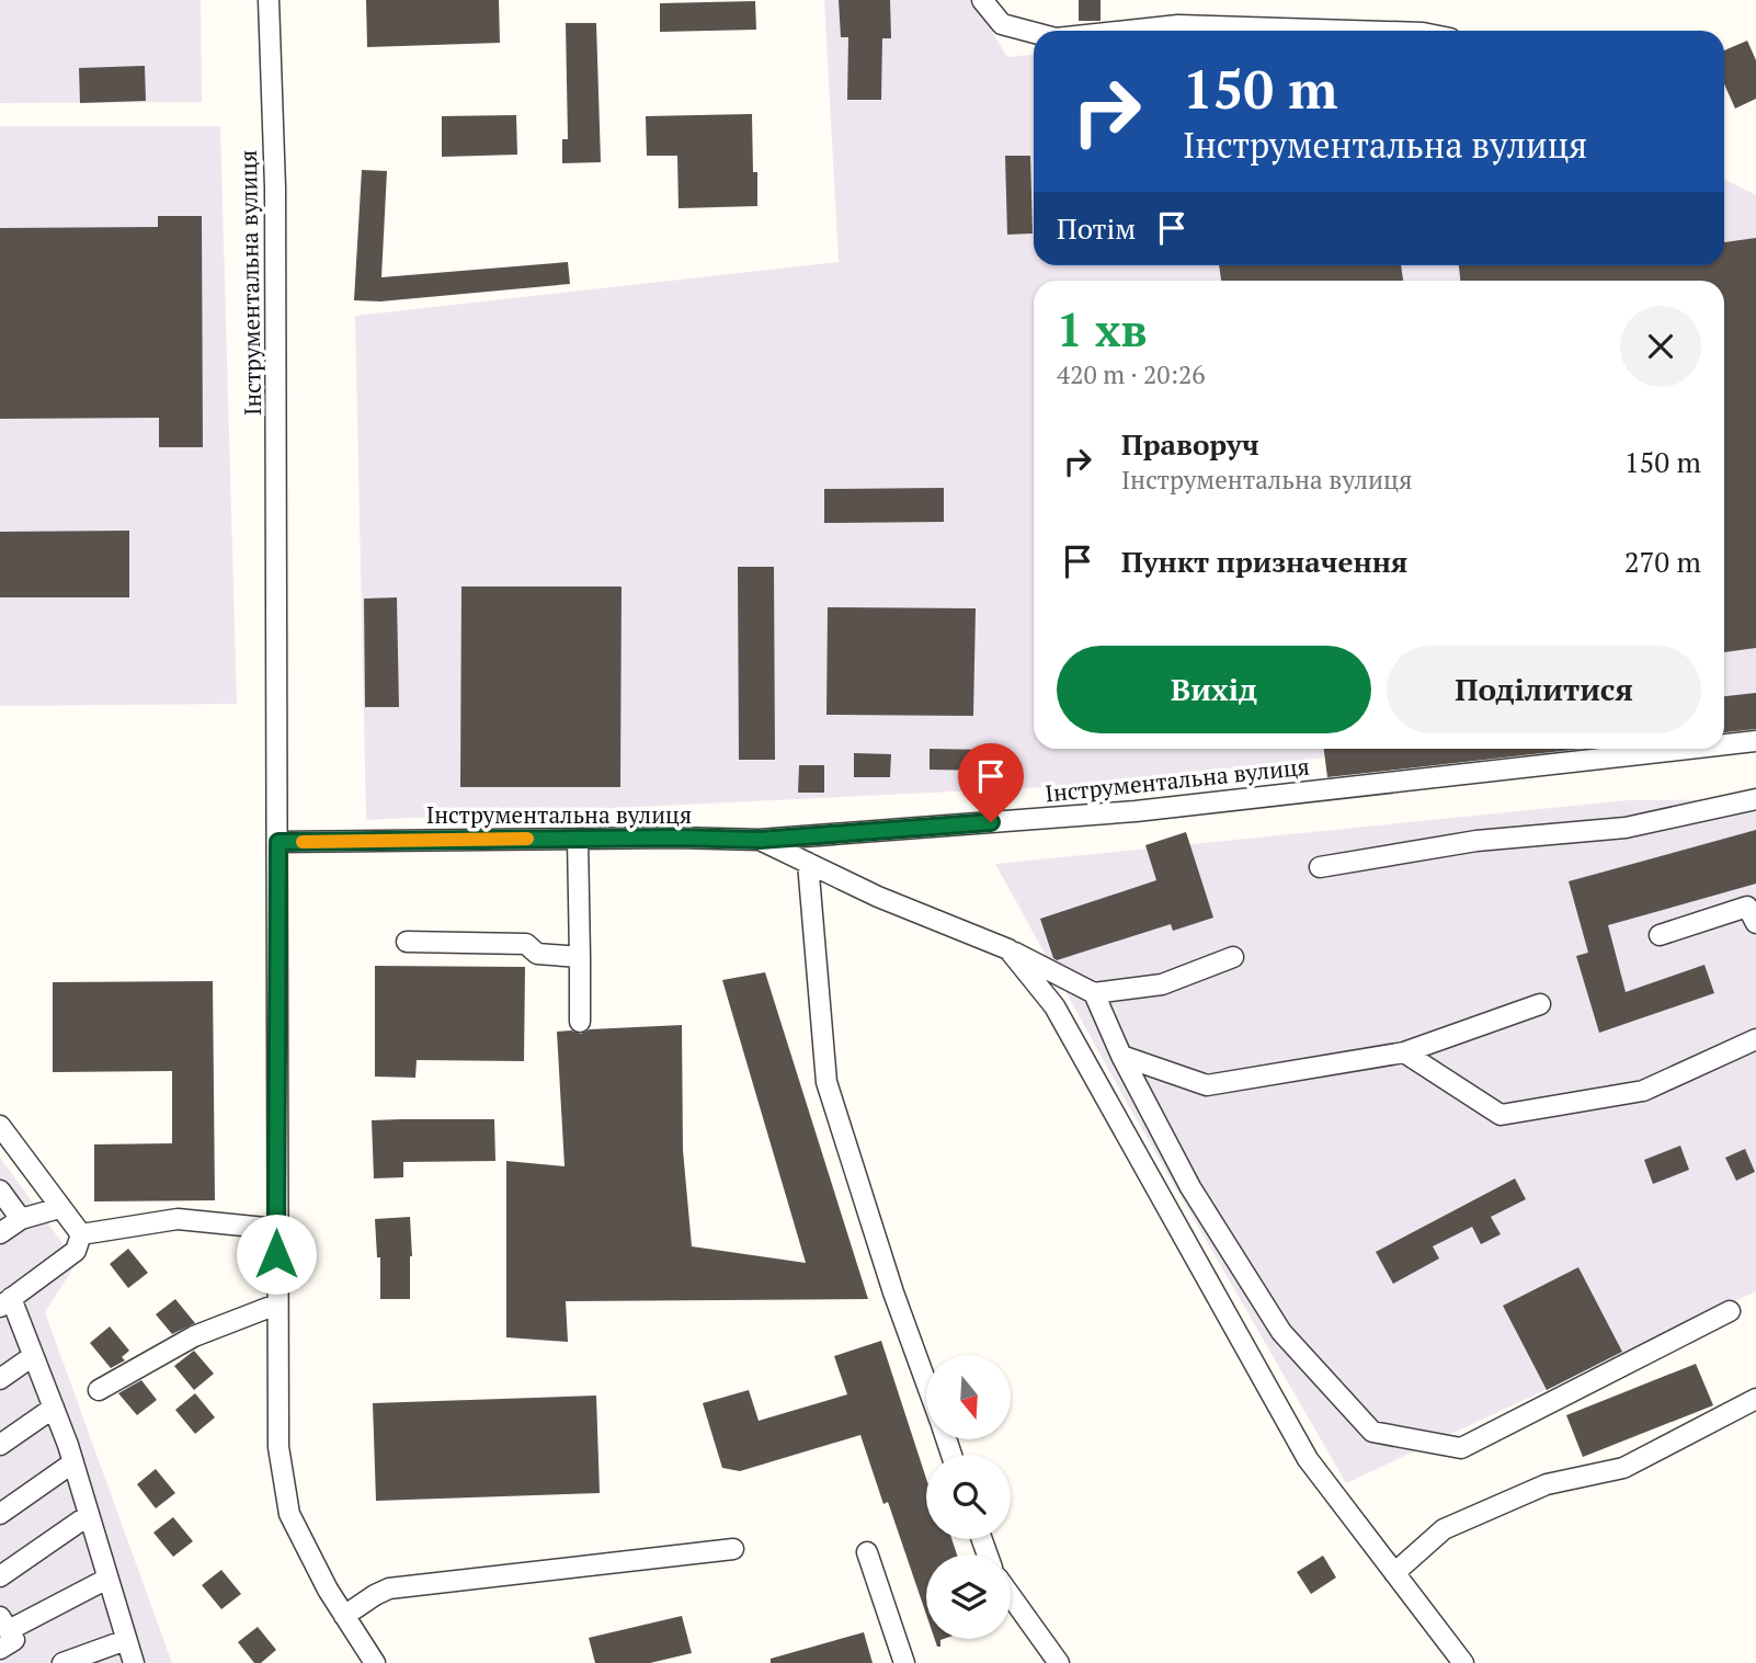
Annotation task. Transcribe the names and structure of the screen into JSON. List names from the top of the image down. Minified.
{"streets":{"street":["Інструментальна вулиця"]},"north":"bottom","page":{"turn":["150 m","Інструментальна вулиця"],"then":"Потім","heading":["1 хв","420 m · 20:26"],"list":[{"name":"Праворуч","note":"Інструментальна вулиця","value":"150 m"},{"name":"Пункт призначення","value":"270 m"}],"buttons":["Вихід","Поділитися"]}}
